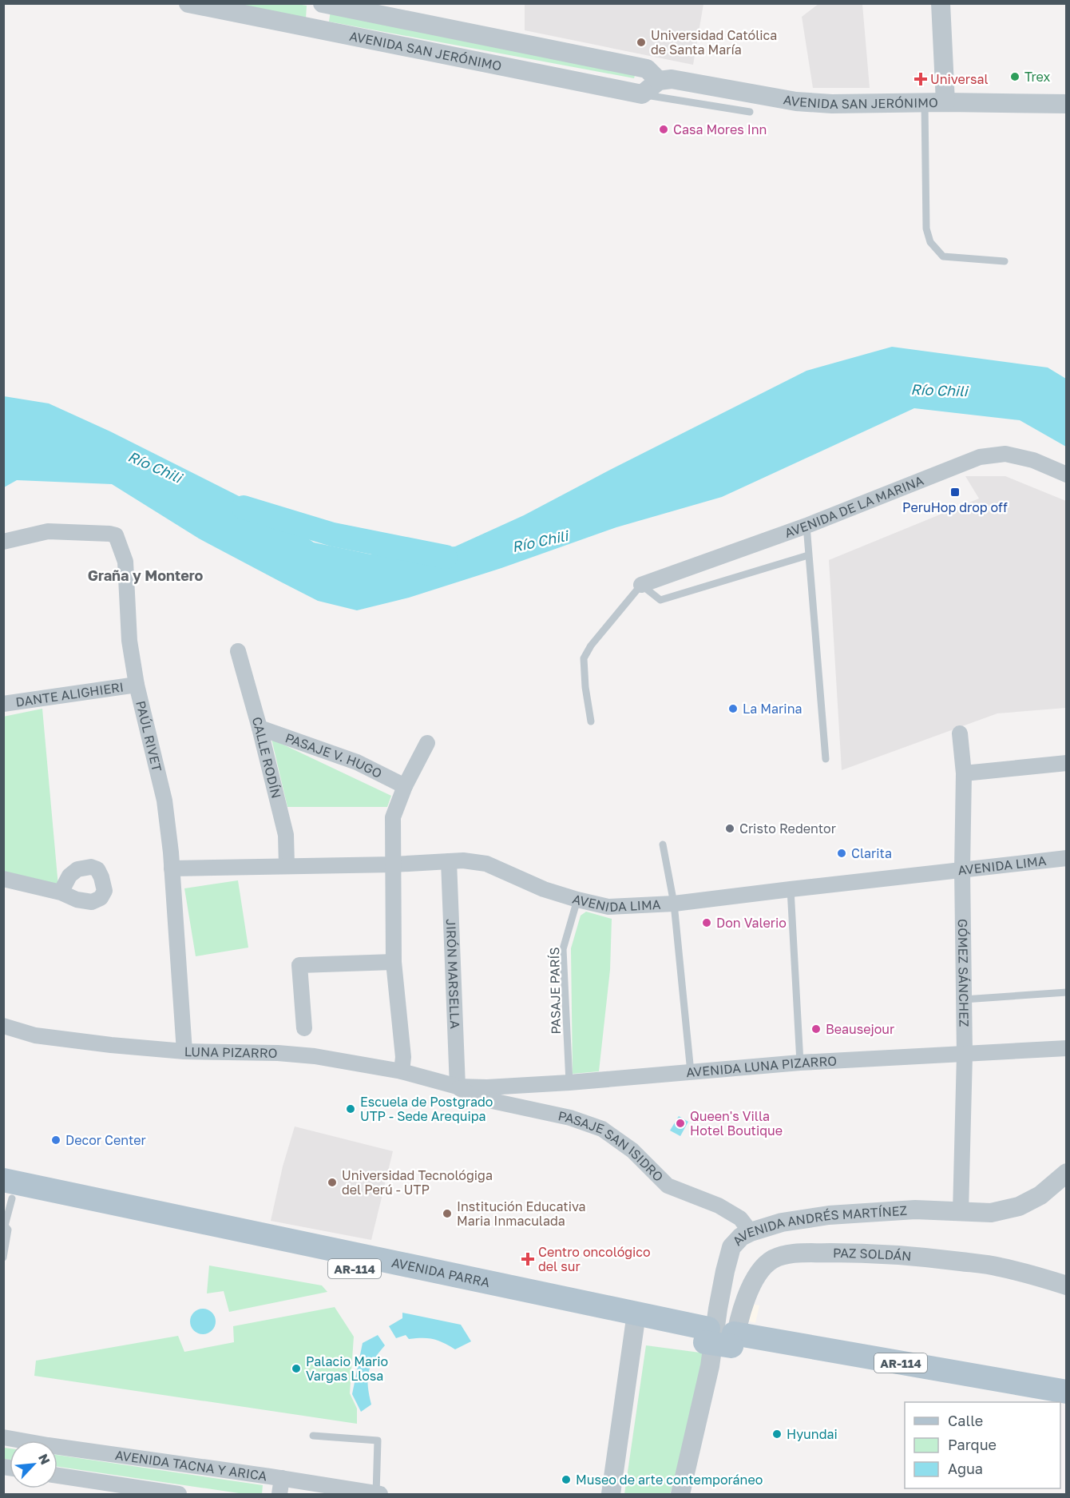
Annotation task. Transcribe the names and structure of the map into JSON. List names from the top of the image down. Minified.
{"streets":{"main road":["AR-114","AVENIDA PARRA"],"street":["AVENIDA SAN JERÓNIMO","AVENIDA DE LA MARINA","DANTE ALIGHIERI","PAÚL RIVET","PASAJE V. HUGO","CALLE RODÍN","AVENIDA LIMA","GÓMEZ SÁNCHEZ","JIRÓN MARSELLA","LUNA PIZARRO","AVENIDA LUNA PIZARRO","PASAJE SAN ISIDRO","AVENIDA ANDRÉS MARTÍNEZ","PAZ SOLDÁN","AVENIDA TACNA Y ARICA"],"lane":["PASAJE PARÍS"]},"crossings":[["DANTE ALIGHIERI","PAÚL RIVET"],["PAÚL RIVET","AVENIDA LIMA"],["PAÚL RIVET","LUNA PIZARRO"],["PASAJE V. HUGO","CALLE RODÍN"],["CALLE RODÍN","AVENIDA LIMA"],["AVENIDA LIMA","GÓMEZ SÁNCHEZ"],["AVENIDA LIMA","JIRÓN MARSELLA"],["AVENIDA LIMA","PASAJE PARÍS"],["GÓMEZ SÁNCHEZ","AVENIDA LUNA PIZARRO"],["GÓMEZ SÁNCHEZ","AVENIDA ANDRÉS MARTÍNEZ"],["JIRÓN MARSELLA","LUNA PIZARRO"],["JIRÓN MARSELLA","AVENIDA LUNA PIZARRO"],["JIRÓN MARSELLA","PASAJE SAN ISIDRO"],["PASAJE PARÍS","AVENIDA LUNA PIZARRO"],["LUNA PIZARRO","AVENIDA LUNA PIZARRO"],["LUNA PIZARRO","PASAJE SAN ISIDRO"],["AVENIDA LUNA PIZARRO","PASAJE SAN ISIDRO"],["PASAJE SAN ISIDRO","AVENIDA ANDRÉS MARTÍNEZ"],["PAZ SOLDÁN","AR-114"],["PAZ SOLDÁN","AVENIDA PARRA"],["AR-114","AVENIDA PARRA"]],"districts":["Graña y Montero"],"water":["Río Chili"],"places":{"other":["Universidad Católica de Santa María","Trex","Casa Mores Inn","La Marina","Cristo Redentor","Clarita","Don Valerio","Beausejour","Escuela de Postgrado UTP - Sede Arequipa","Queen's Villa Hotel Boutique","Decor Center","Universidad Tecnológiga del Perú - UTP","Institución Educativa Maria Inmaculada","Palacio Mario Vargas Llosa","Hyundai","Museo de arte contemporáneo"],"health":["Universal","Centro oncológico del sur"],"transit":["PeruHop drop off"]},"legend":["Calle","Parque","Agua"],"north":"top right"}
